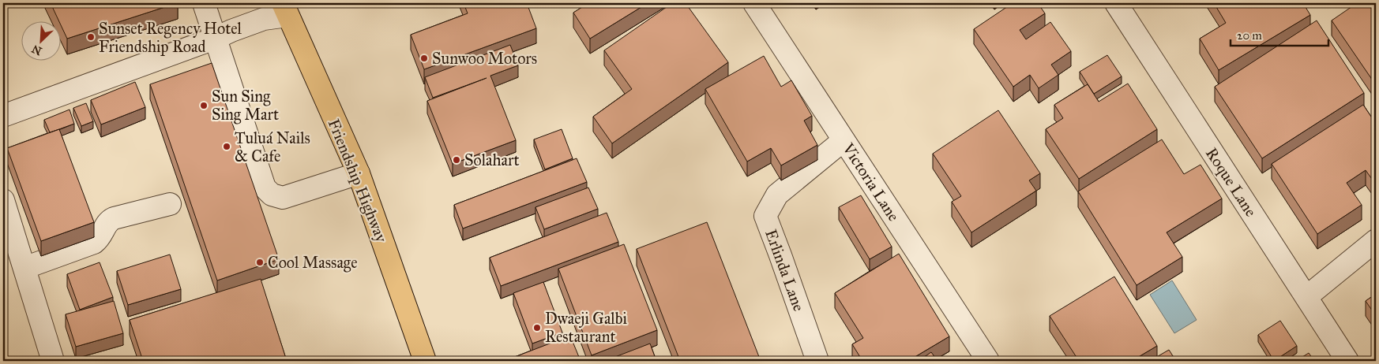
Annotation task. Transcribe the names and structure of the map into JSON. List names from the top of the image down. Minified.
{"streets":{"main road":["Friendship Highway"],"street":["Victoria Lane","Roque Lane","Erlinda Lane"]},"crossings":[["Victoria Lane","Erlinda Lane"]],"places":["Sunset Regency Hotel Friendship Road","Sunwoo Motors","Sun Sing Sing Mart","Tuluá Nails & Cafe","Solahart","Cool Massage","Dwaeji Galbi Restaurant"],"scale_bar":"20 m","north":"bottom left"}
